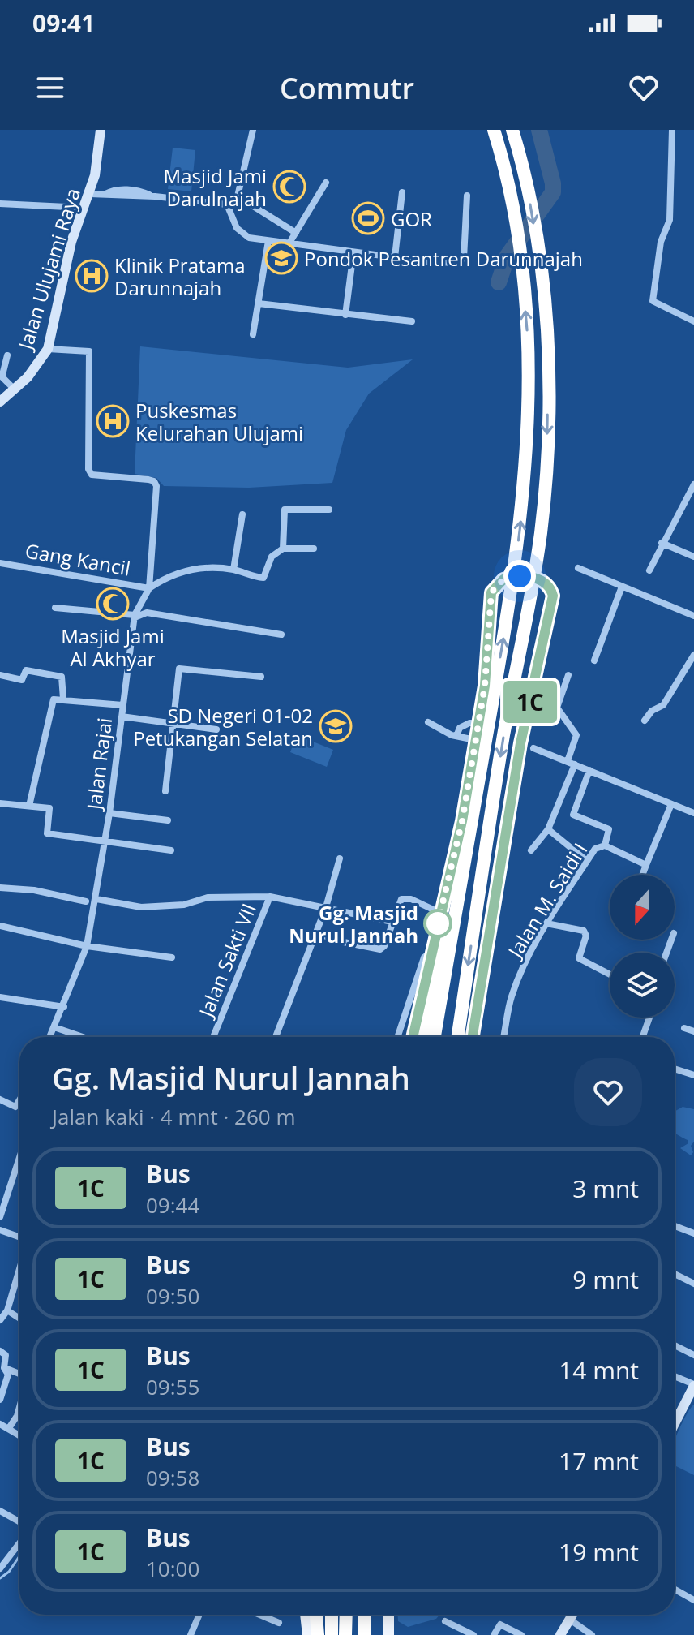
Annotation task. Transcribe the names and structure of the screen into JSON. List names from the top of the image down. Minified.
{"streets":{"street":["Jalan Ulujami Raya","Gang Kancil","Jalan Rajai","Jalan M. Saidi I","Jalan Sakti VII"]},"crossings":[["Gang Kancil","Jalan Rajai"]],"places":{"mosque":["Masjid Jami Darulnajah","Masjid Jami Al Akhyar"],"sports":["GOR"],"school or university":["Pondok Pesantren Darunnajah","SD Negeri 01-02 Petukangan Selatan"],"hospital":["Klinik Pratama Darunnajah","Puskesmas Kelurahan Ulujami"],"other":["Gg. Masjid Nurul Jannah"]},"lines":["bus line 1C"],"north":"bottom","page":{"status":"09:41","header":"Commutr","on_map":"1C","heading":["Gg. Masjid Nurul Jannah","Jalan kaki · 4 mnt · 260 m"],"list":[{"mark":"1C","name":"Bus","note":"09:44","value":"3 mnt"},{"mark":"1C","name":"Bus","note":"09:50","value":"9 mnt"},{"mark":"1C","name":"Bus","note":"09:55","value":"14 mnt"},{"mark":"1C","name":"Bus","note":"09:58","value":"17 mnt"},{"mark":"1C","name":"Bus","note":"10:00","value":"19 mnt"}]}}
